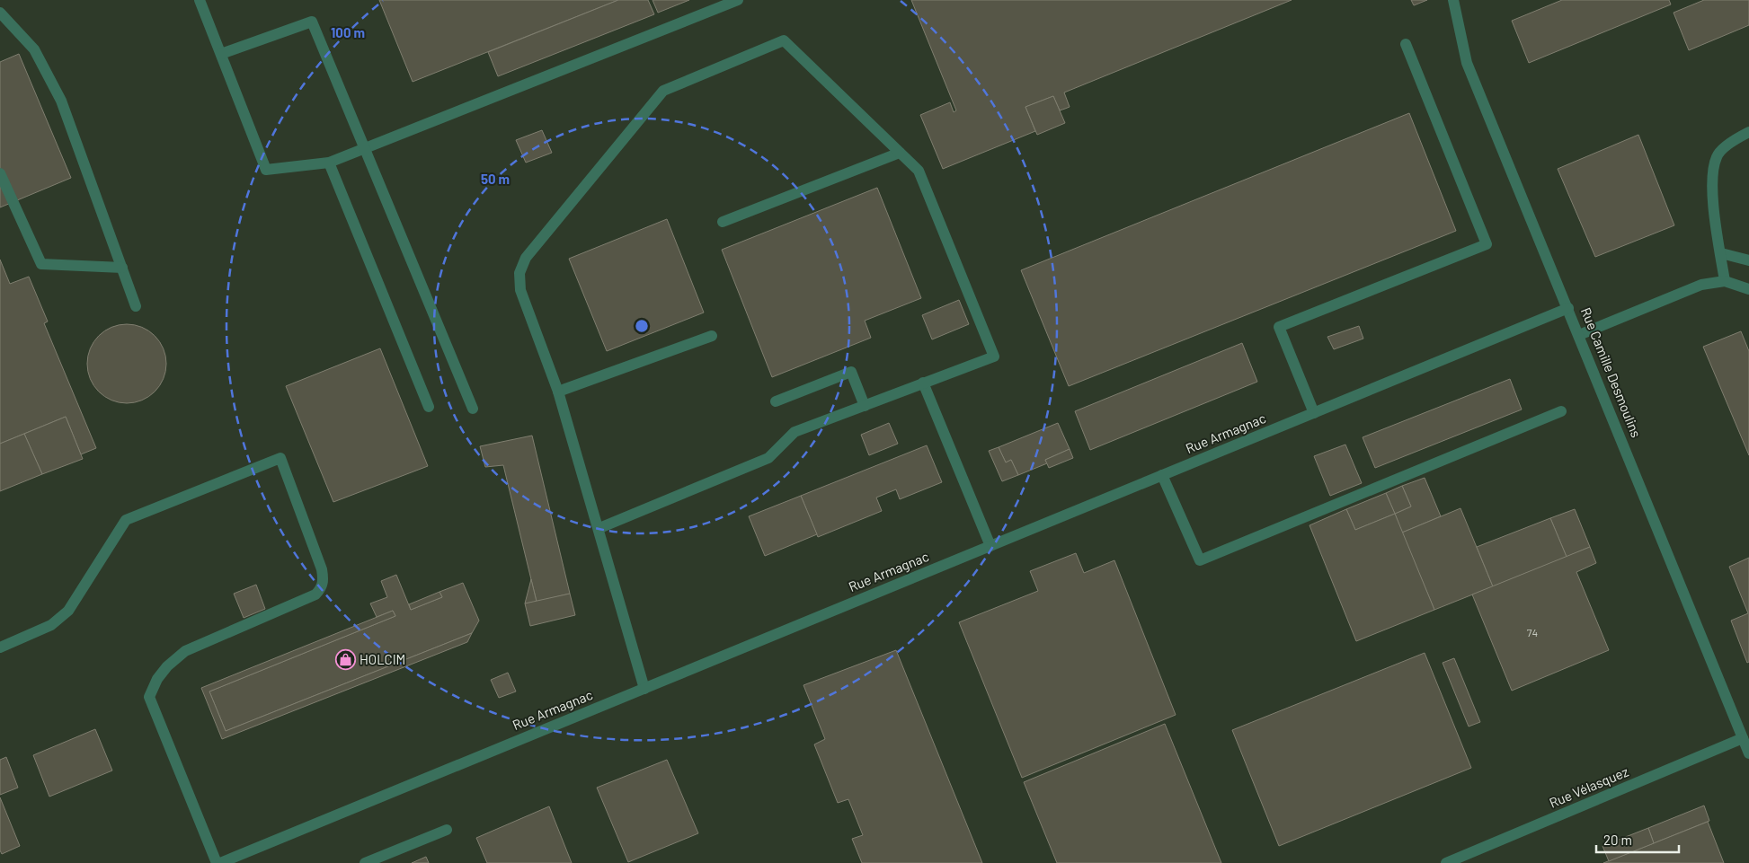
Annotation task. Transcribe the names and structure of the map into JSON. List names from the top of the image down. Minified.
{"streets":{"street":["Rue Camille Desmoulins","Rue Armagnac","Rue Vélasquez"]},"crossings":[["Rue Camille Desmoulins","Rue Armagnac"],["Rue Camille Desmoulins","Rue Vélasquez"]],"places":{"shop":["HOLCIM"]},"house_numbers":["74"],"scale_bar":"20 m","rings":["100 m","50 m"]}
